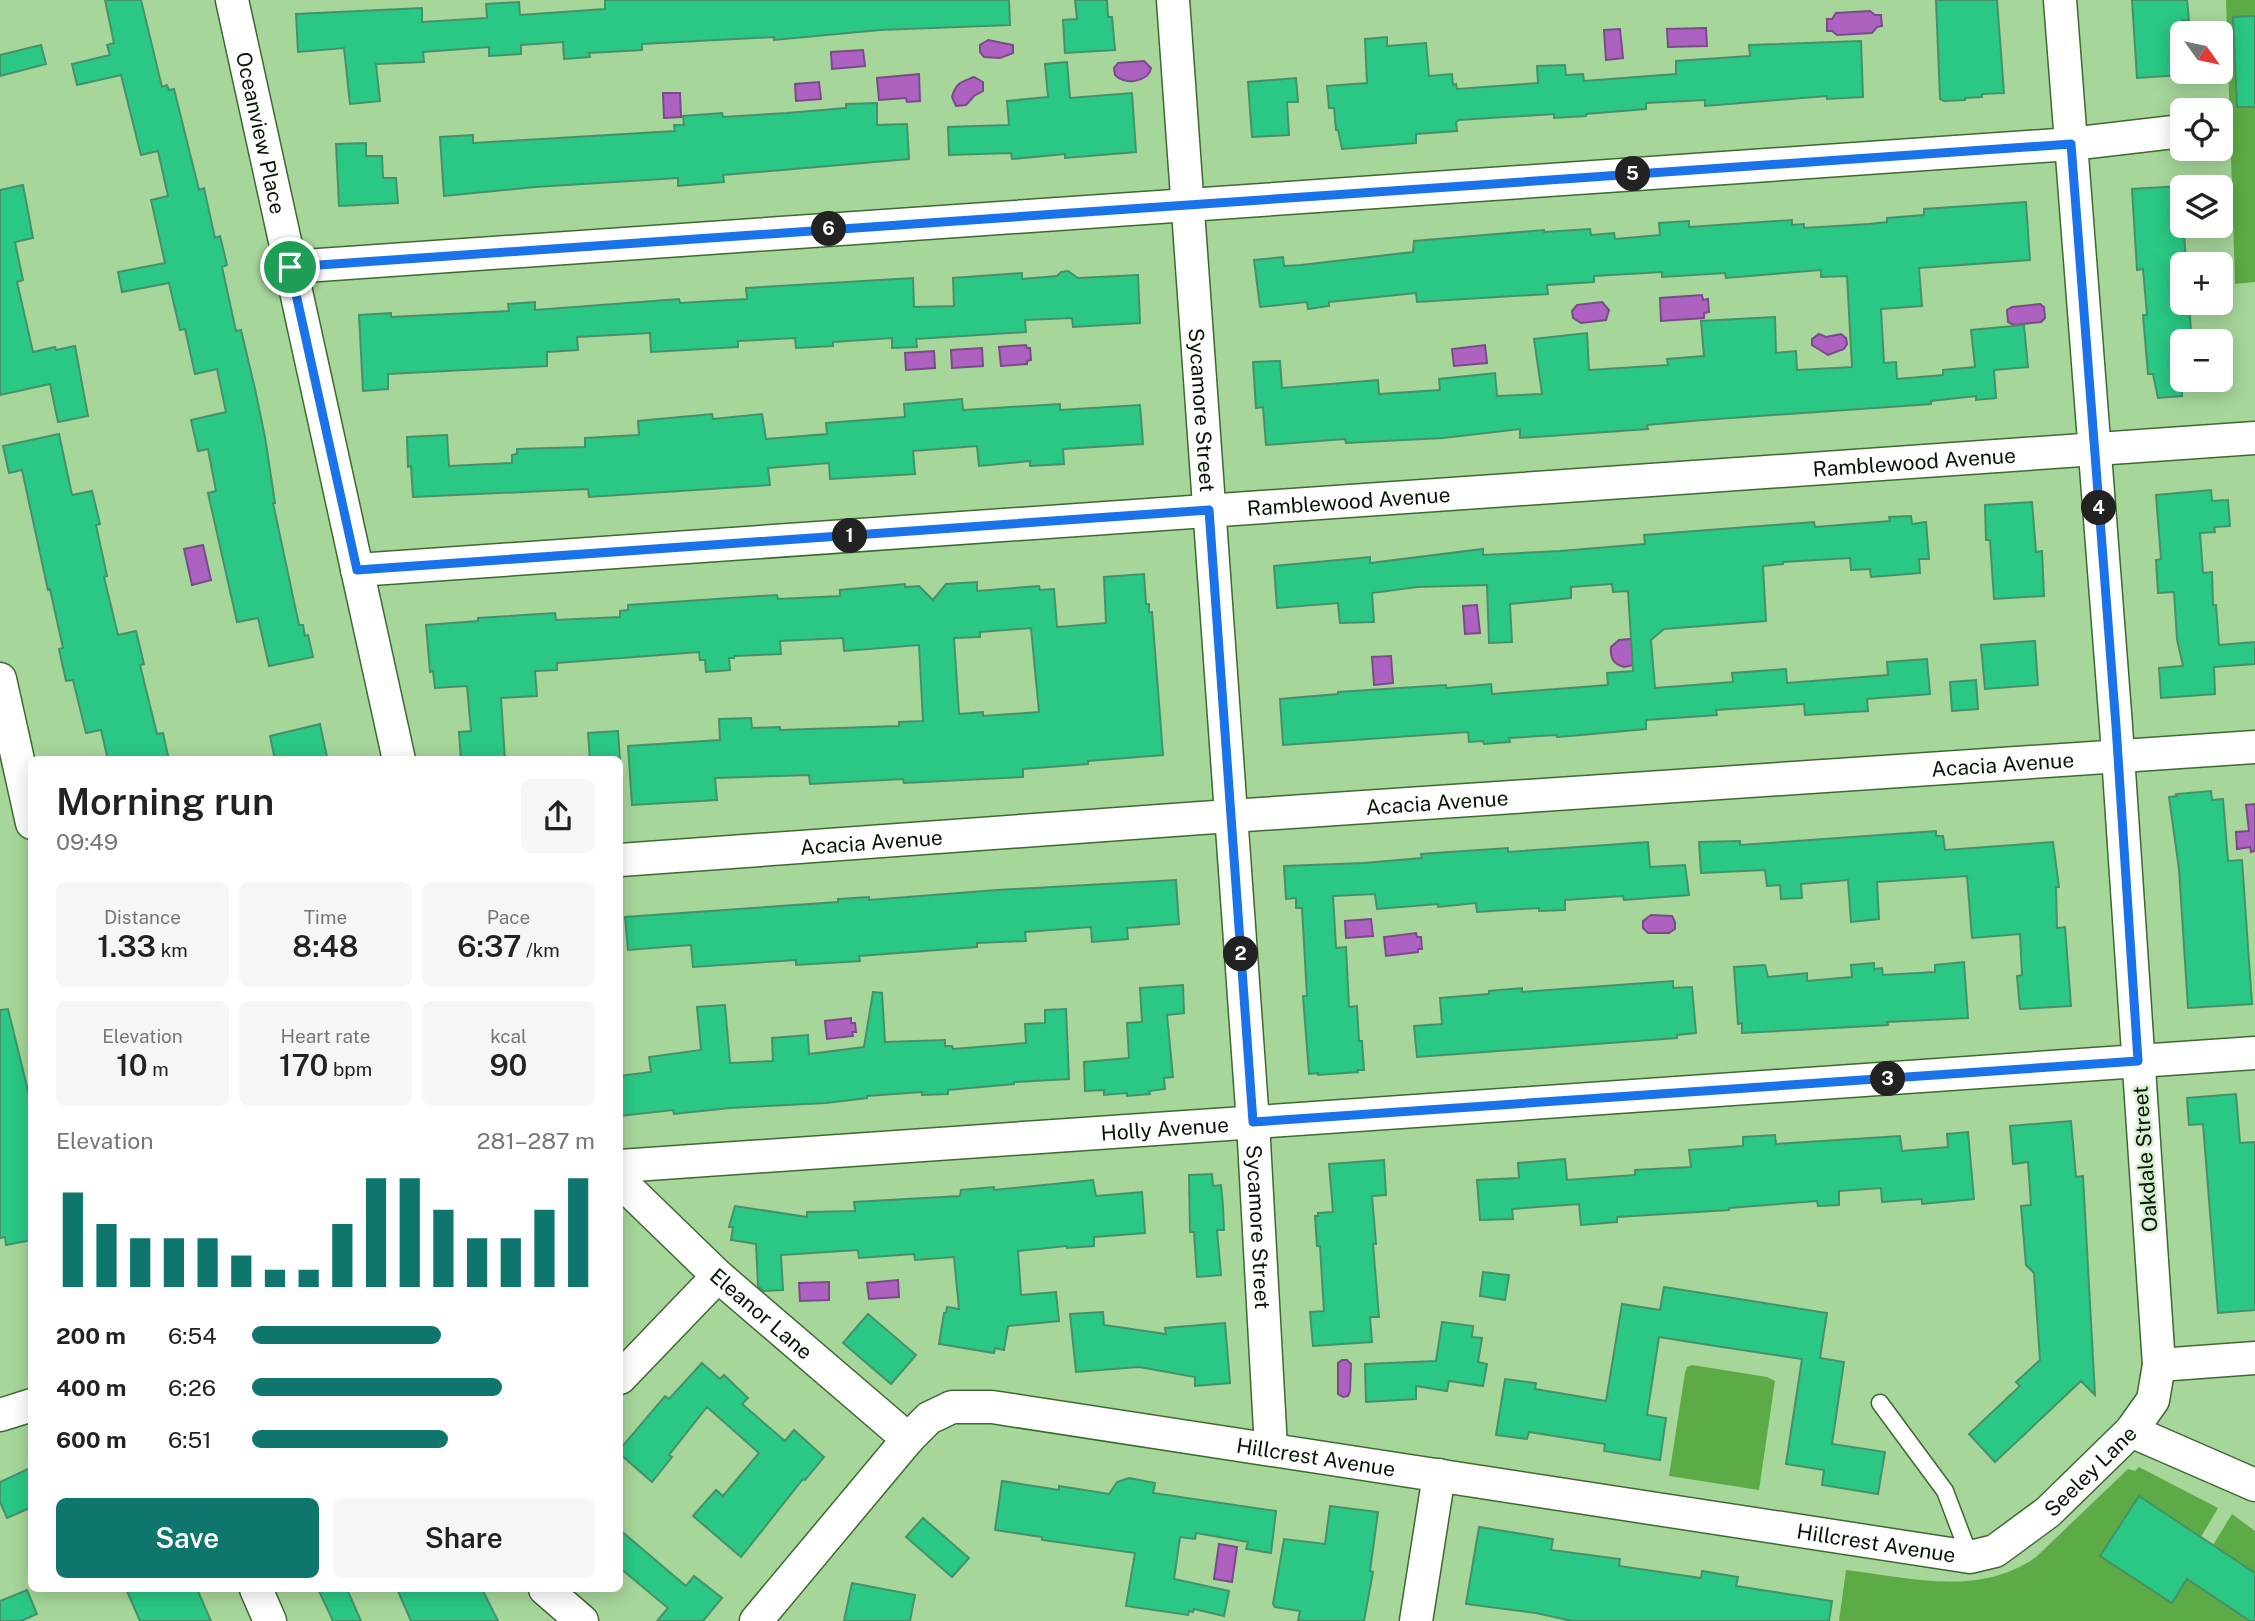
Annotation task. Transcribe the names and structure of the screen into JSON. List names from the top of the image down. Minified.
{"streets":{"street":["Oceanview Place","Sycamore Street","Ramblewood Avenue","Acacia Avenue","Holly Avenue","Oakdale Street","Eleanor Lane","Hillcrest Avenue","Seeley Lane"]},"crossings":[["Oceanview Place","Ramblewood Avenue"],["Sycamore Street","Ramblewood Avenue"],["Sycamore Street","Acacia Avenue"],["Sycamore Street","Holly Avenue"],["Sycamore Street","Hillcrest Avenue"],["Ramblewood Avenue","Oakdale Street"],["Acacia Avenue","Oakdale Street"],["Holly Avenue","Oakdale Street"],["Oakdale Street","Seeley Lane"],["Eleanor Lane","Hillcrest Avenue"],["Hillcrest Avenue","Seeley Lane"]],"north":"bottom right","page":{"map_buttons":["+","−"],"pins":["5","6","4","1","2","3"],"heading":["Morning run","09:49"],"stats":[["Distance","1.33 km"],["Time","8:48"],["Pace","6:37 /km"],["Elevation","10 m"],["Heart rate","170 bpm"],["kcal","90"]],"chart":["Elevation","281–287 m"],"list":[{"name":"200 m","note":"6:54"},{"name":"400 m","note":"6:26"},{"name":"600 m","note":"6:51"}],"buttons":["Save","Share"]}}
